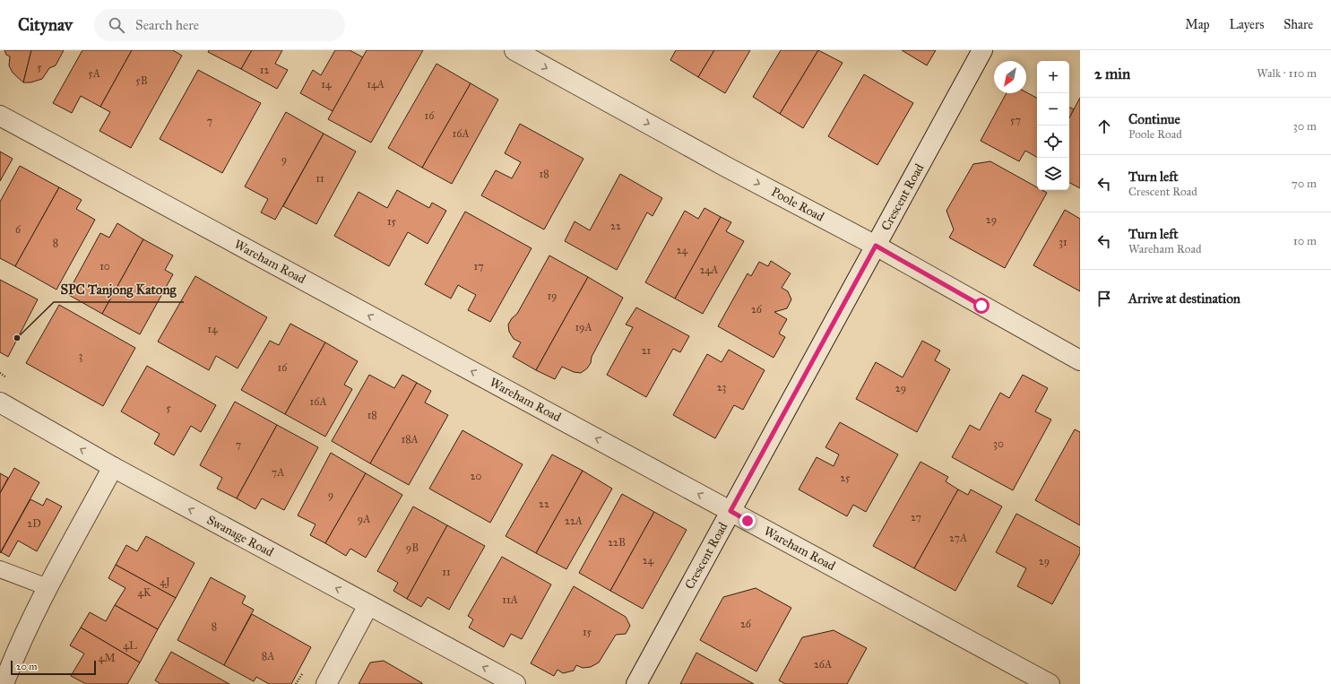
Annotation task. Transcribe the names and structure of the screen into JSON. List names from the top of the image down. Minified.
{"streets":{"street":["Crescent Road","Poole Road","Wareham Road","Swanage Road"]},"crossings":[["Crescent Road","Poole Road"],["Crescent Road","Wareham Road"]],"one_way":["Poole Road","Wareham Road","Swanage Road"],"places":["SPC Tanjong Katong"],"house_numbers":["5","12","5A","5B","14","14A","16","57","7","16A","9","18","11","29","15","22","6","31","8","24","10","17","24A","19","26","19A","14","21","3","16","23","29","16A","5","18","18A","30","7","7A","20","25","9","22","27","9A","22A","2D","27A","22B","9B","24","29","11","4J","4K","11A","26","8","15","4L","8A","4M","26A"],"scale_bar":"20 m","north":"bottom left","page":{"header":"Citynav","search":"Search here","nav":["Map","Layers","Share"],"heading":["2 min","Walk · 110 m"],"map_buttons":["+","−"],"list":[["Continue","Poole Road","30 m"],["Turn left","Crescent Road","70 m"],["Turn left","Wareham Road","10 m"],"Arrive at destination"],"scale":"20 m"}}
